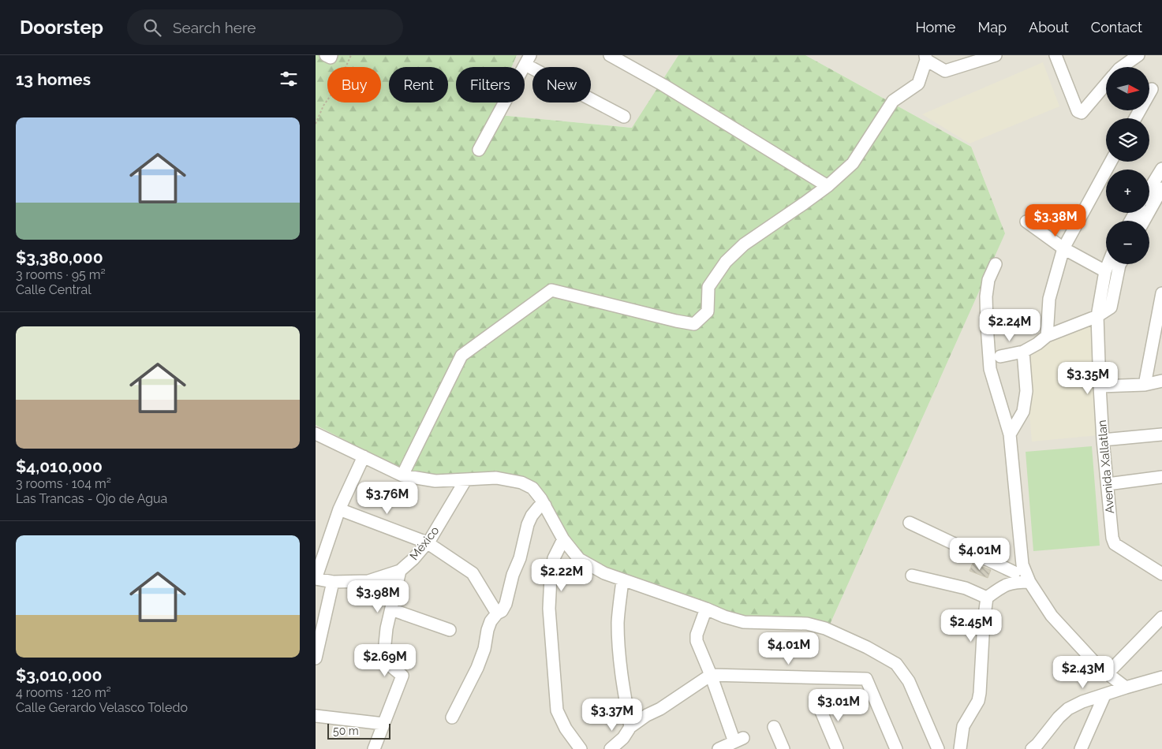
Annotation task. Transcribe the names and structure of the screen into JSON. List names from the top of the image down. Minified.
{"streets":{"street":["Avenida Xallatlan","México"]},"scale_bar":"50 m","north":"right","page":{"header":"Doorstep","search":"Search here","nav":["Home","Map","About","Contact"],"heading":"13 homes","map_buttons":["+","−"],"chip":["Buy","Rent","Filters","New"],"list":[{"name":"$3,380,000","note":"3 rooms · 95 m² · Calle Central"},{"name":"$4,010,000","note":"3 rooms · 104 m² · Las Trancas - Ojo de Agua"},{"name":"$3,010,000","note":"4 rooms · 120 m² · Calle Gerardo Velasco Toledo"}],"price":["$3.38M","$2.24M","$3.35M","$3.76M","$4.01M","$2.22M","$3.98M","$2.45M","$4.01M","$2.69M","$2.43M","$3.01M","$3.37M"],"scale":"50 m"}}
